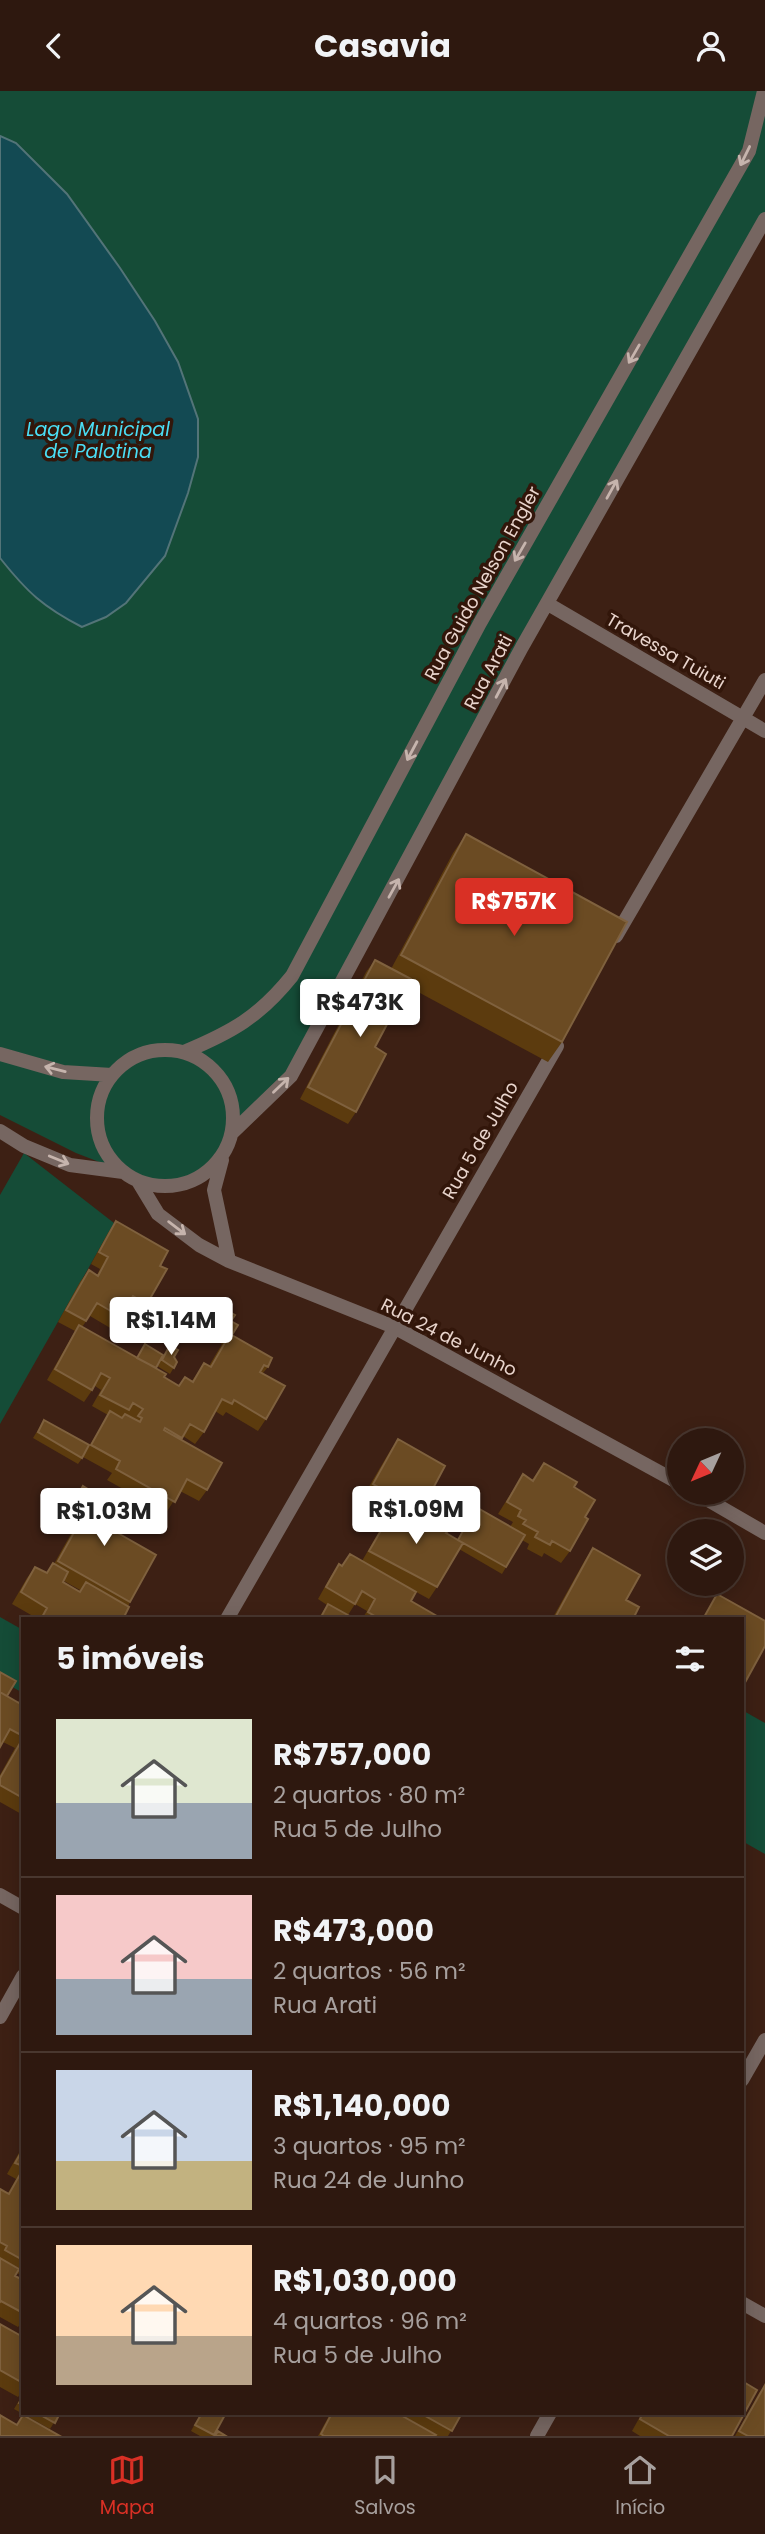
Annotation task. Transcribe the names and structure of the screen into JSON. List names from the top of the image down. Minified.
{"streets":{"street":["Rua Guido Nelson Engler","Travessa Tuiuti","Rua Arati","Rua 5 de Julho","Rua 24 de Junho"]},"crossings":[["Rua Guido Nelson Engler","Rua Arati"],["Rua Guido Nelson Engler","Rua 24 de Junho"],["Travessa Tuiuti","Rua Arati"],["Rua Arati","Rua 24 de Junho"],["Rua 5 de Julho","Rua 24 de Junho"]],"one_way":["Rua Guido Nelson Engler","Rua Arati"],"water":["Lago Municipal de Palotina"],"north":"bottom left","page":{"header":"Casavia","price":["R$757K","R$473K","R$1.14M","R$1.09M","R$1.03M"],"heading":"5 imóveis","list":[{"name":"R$757,000","note":"2 quartos · 80 m² · Rua 5 de Julho"},{"name":"R$473,000","note":"2 quartos · 56 m² · Rua Arati"},{"name":"R$1,140,000","note":"3 quartos · 95 m² · Rua 24 de Junho"},{"name":"R$1,030,000","note":"4 quartos · 96 m² · Rua 5 de Julho"}],"tabs":["Mapa","Salvos","Início"]}}
